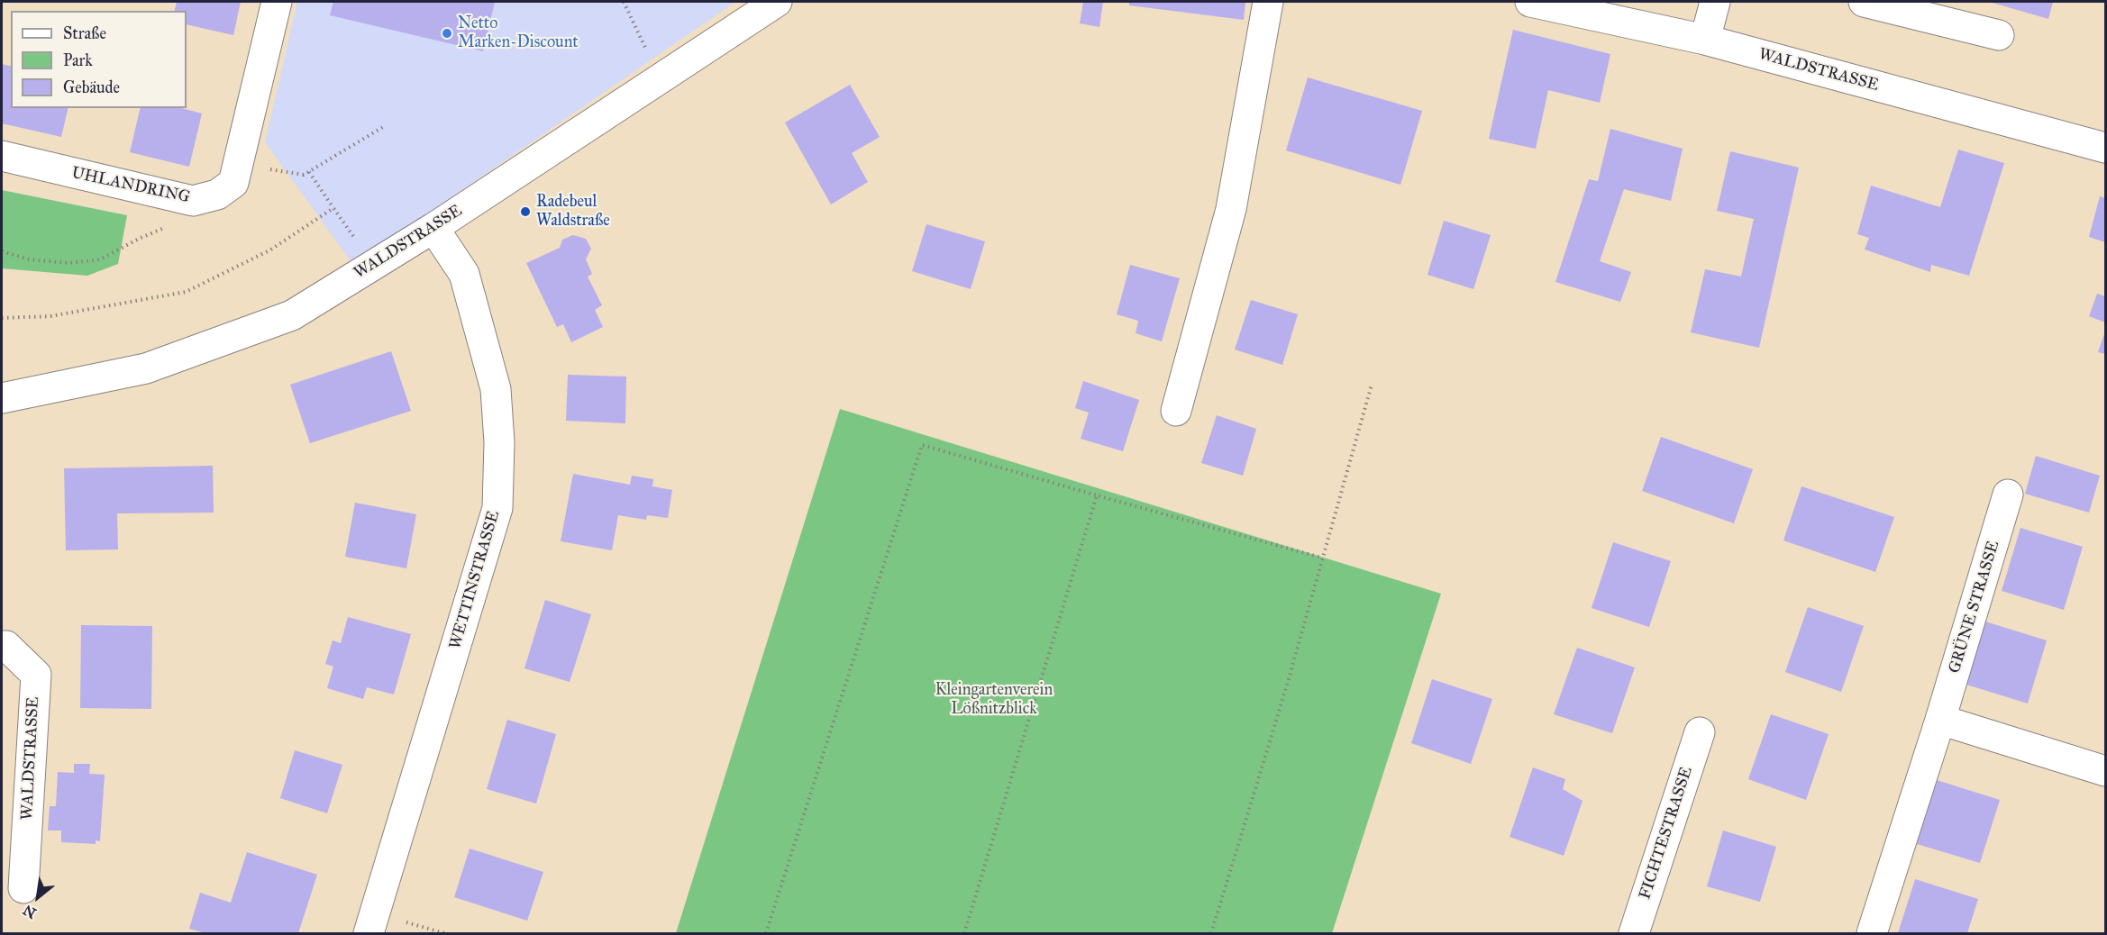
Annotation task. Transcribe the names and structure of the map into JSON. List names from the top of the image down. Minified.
{"streets":{"street":["WALDSTRASSE","UHLANDRING","WETTINSTRASSE","GRÜNE STRASSE","FICHTESTRASSE"]},"crossings":[["WALDSTRASSE","WETTINSTRASSE"]],"parks":["Kleingartenverein Lößnitzblick"],"places":["Netto Marken-Discount","Radebeul Waldstraße"],"legend":["Straße","Park","Gebäude"],"north":"bottom left"}
